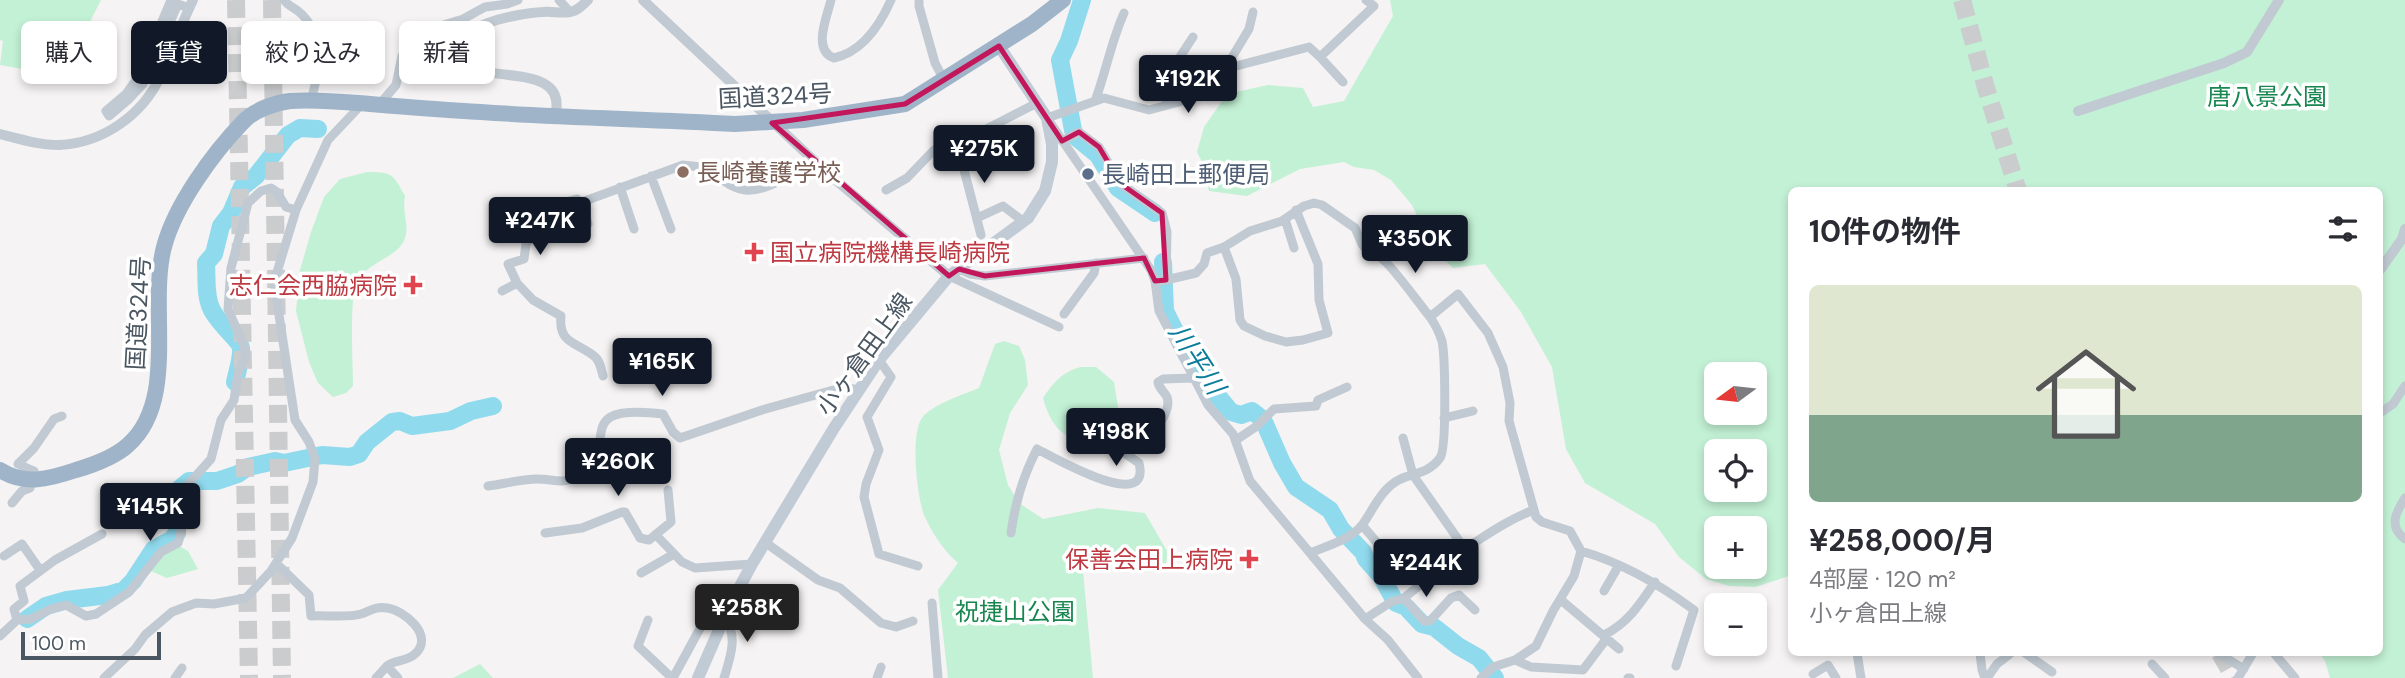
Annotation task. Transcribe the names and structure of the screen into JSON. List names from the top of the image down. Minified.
{"streets":{"highway":["国道324号"],"main road":["小ヶ倉田上線"]},"crossings":[["国道324号","小ヶ倉田上線"]],"water":["川平川"],"parks":["唐八景公園","祝捷山公園"],"places":{"other":["長崎養護学校","長崎田上郵便局"],"health":["国立病院機構長崎病院","志仁会西脇病院","保善会田上病院"]},"scale_bar":"100 m","north":"left","page":{"chip":["購入","賃貸","絞り込み","新着"],"price":["¥192K","¥275K","¥247K","¥350K","¥165K","¥198K","¥260K","¥145K","¥244K","¥258K"],"heading":"10件の物件","list":[{"name":"¥258,000/月","note":"4部屋 · 120 m² · 小ヶ倉田上線"}],"map_buttons":["+","−"],"scale":"100 m"}}
